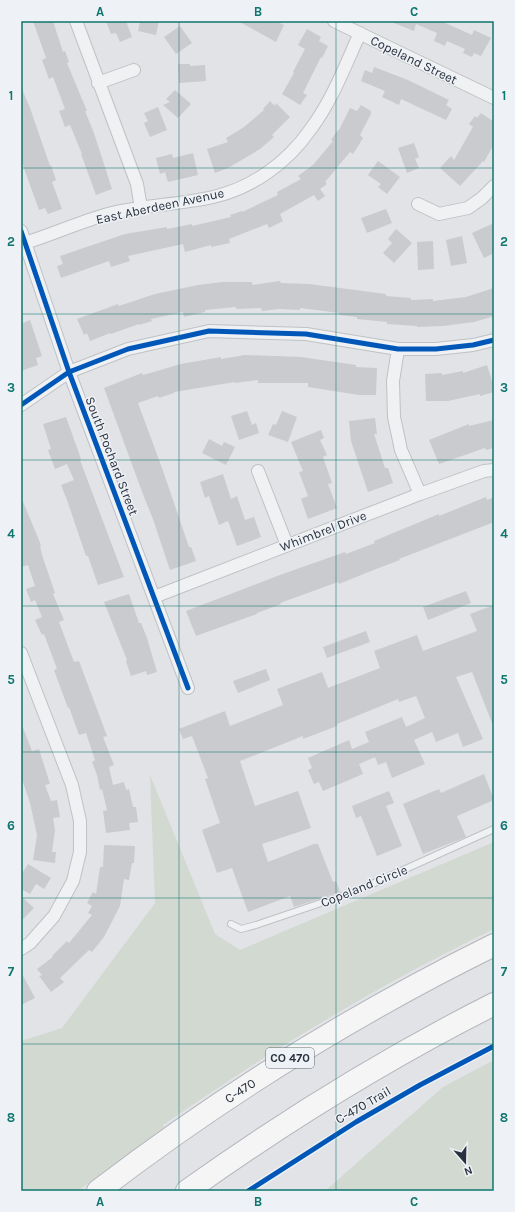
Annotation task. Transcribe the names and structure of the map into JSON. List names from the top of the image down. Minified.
{"streets":{"highway":["CO 470","C-470"],"street":["Copeland Street","East Aberdeen Avenue","South Pochard Street","Whimbrel Drive"],"lane":["Copeland Circle"],"cycle path":["C-470 Trail"]},"crossings":[["Copeland Street","East Aberdeen Avenue"],["East Aberdeen Avenue","South Pochard Street"],["South Pochard Street","Whimbrel Drive"]],"north":"bottom","grid":{"columns":["A","B","C"],"rows":["1","2","3","4","5","6","7","8"]}}
